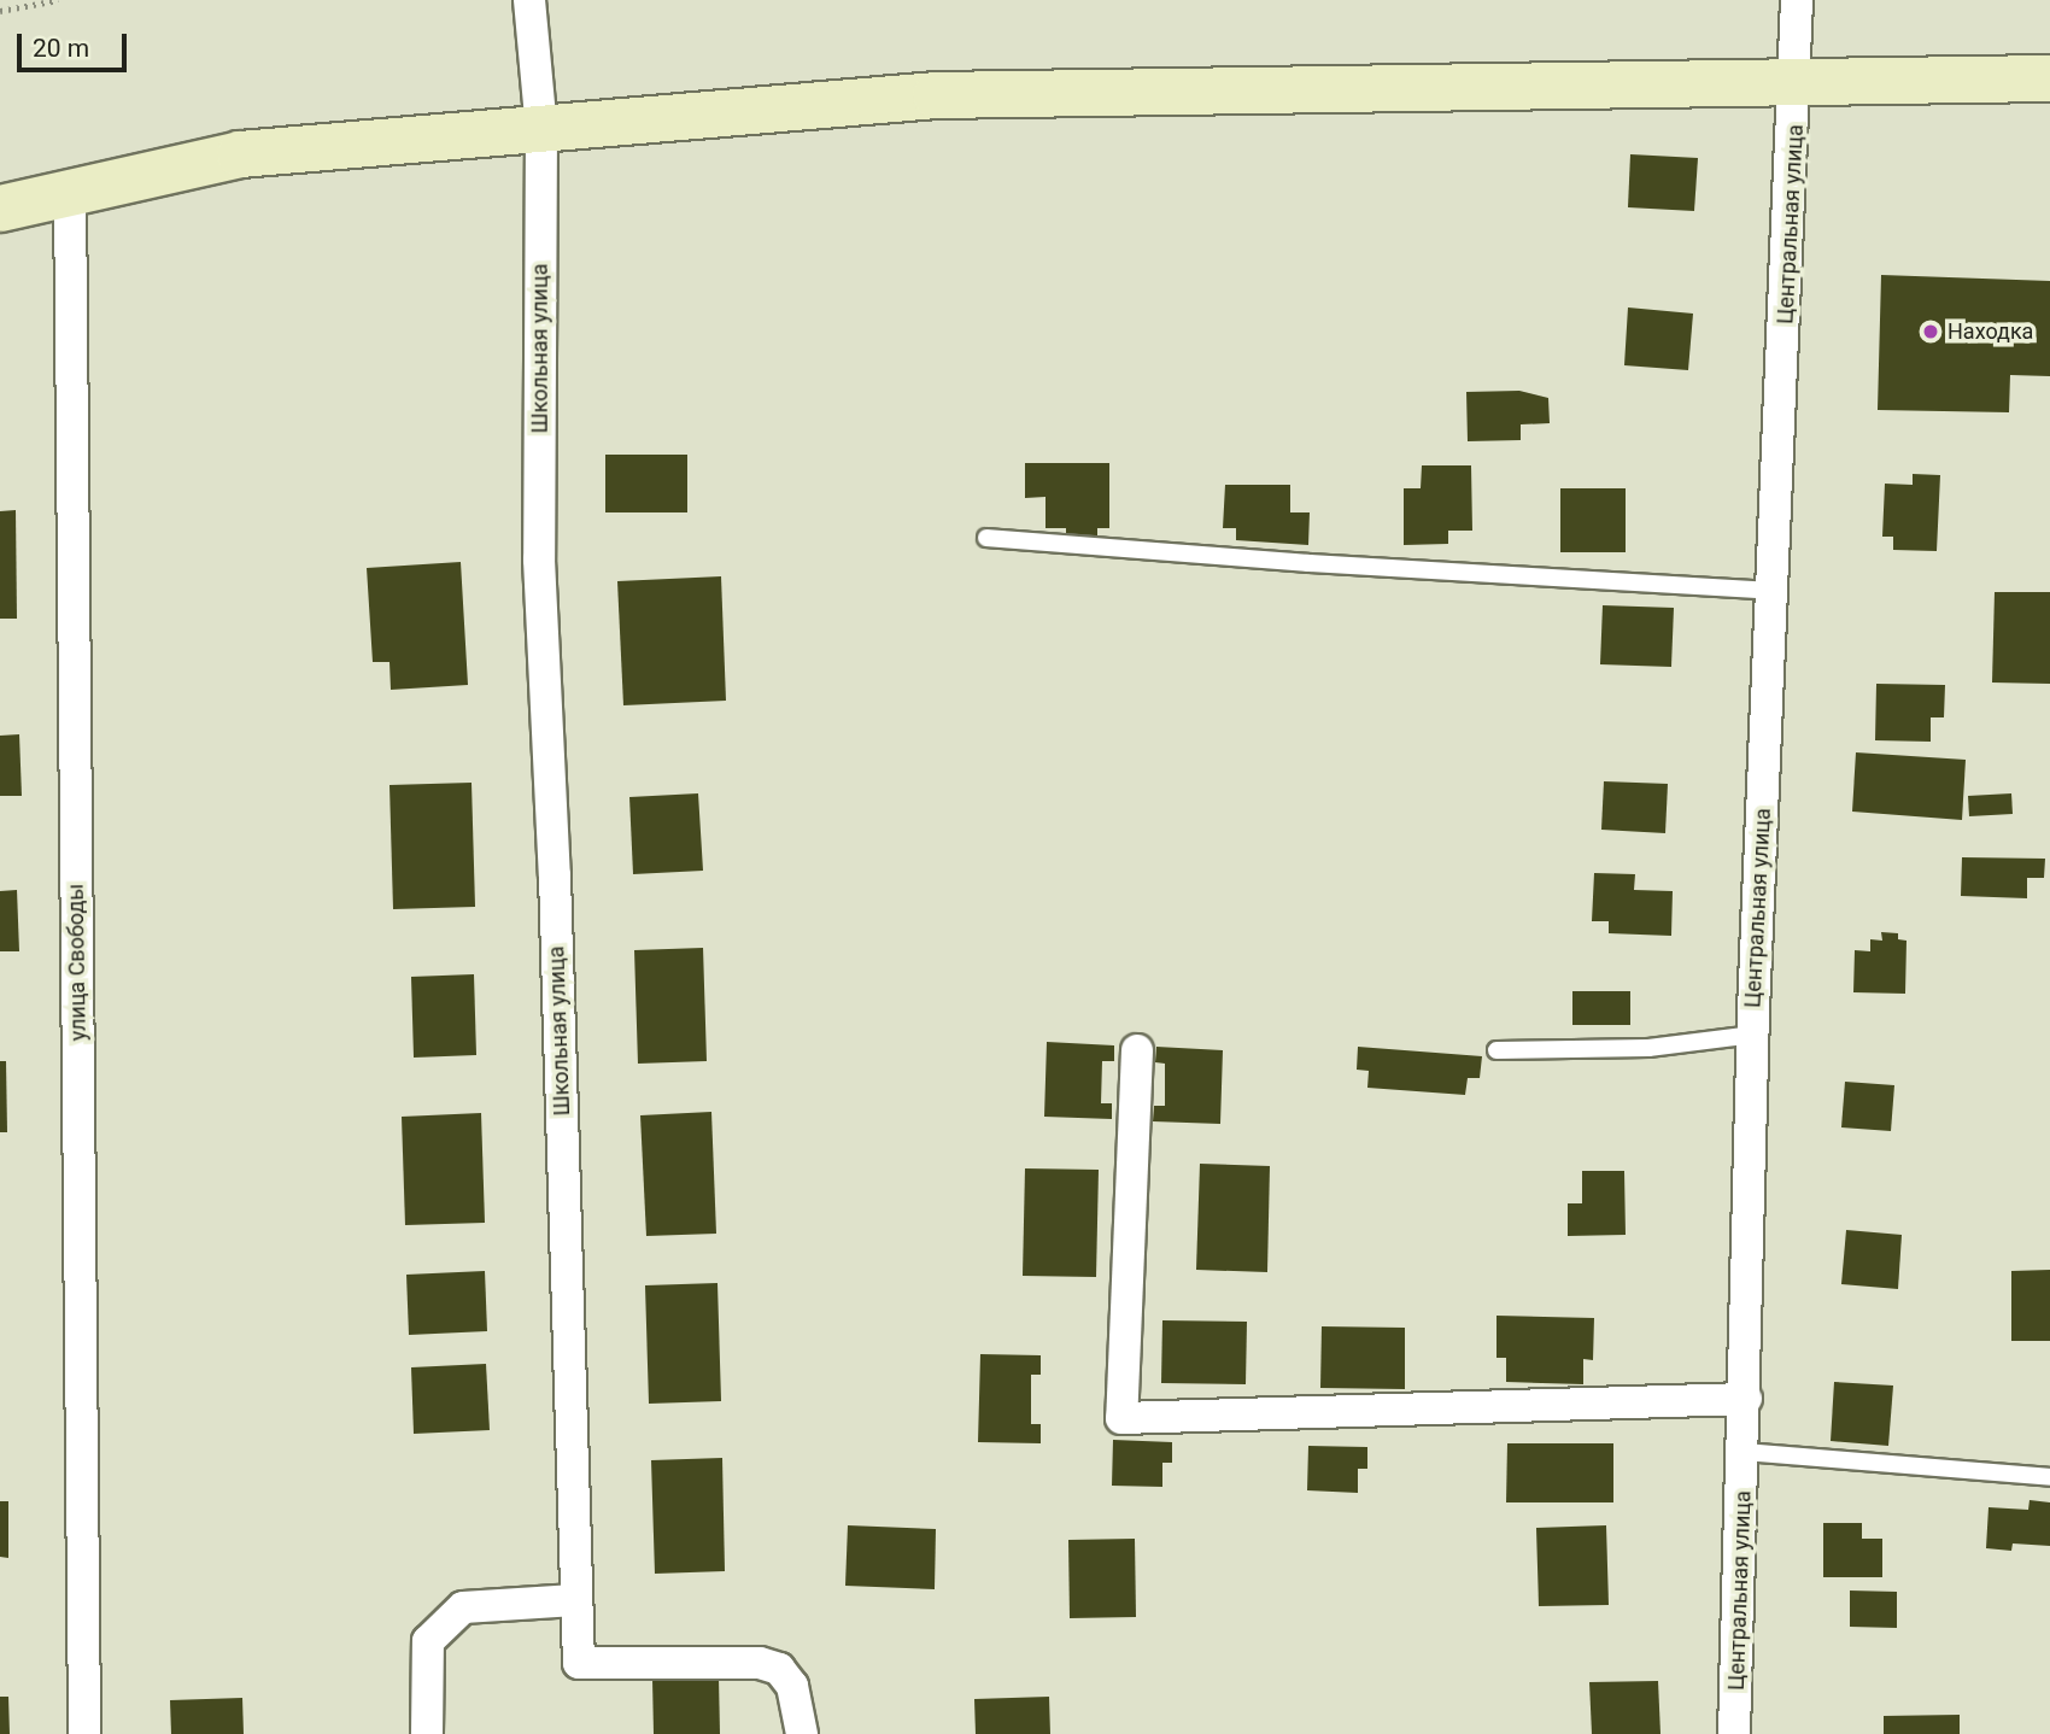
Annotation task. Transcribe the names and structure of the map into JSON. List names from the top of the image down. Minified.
{"streets":{"street":["Центральная улица","Школьная улица","улица Свободы"]},"places":["Находка"],"scale_bar":"20 m"}
